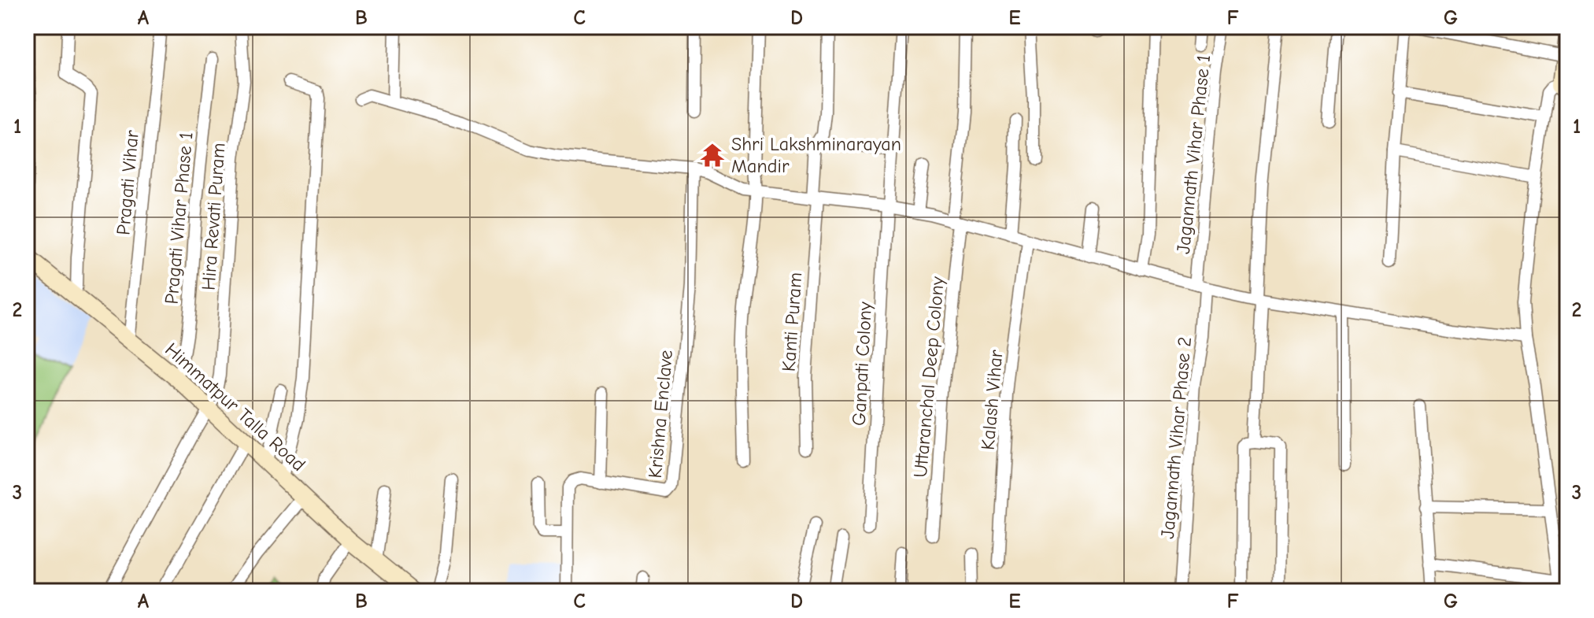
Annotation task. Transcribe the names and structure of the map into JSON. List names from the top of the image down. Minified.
{"streets":{"street":["Jagannath Vihar Phase 1","Pragati Vihar","Hira Revati Puram","Pragati Vihar Phase 1","Kanti Puram","Ganpati Colony","Uttaranchal Deep Colony","Kalash Vihar","Himmatpur Talla Road","Krishna Enclave","Jagannath Vihar Phase 2"]},"crossings":[["Jagannath Vihar Phase 1","Jagannath Vihar Phase 2"],["Pragati Vihar","Himmatpur Talla Road"],["Hira Revati Puram","Himmatpur Talla Road"],["Pragati Vihar Phase 1","Himmatpur Talla Road"]],"places":{"temple":["Shri Lakshminarayan Mandir"]},"grid":{"columns":["A","B","C","D","E","F","G"],"rows":["1","2","3"]}}
